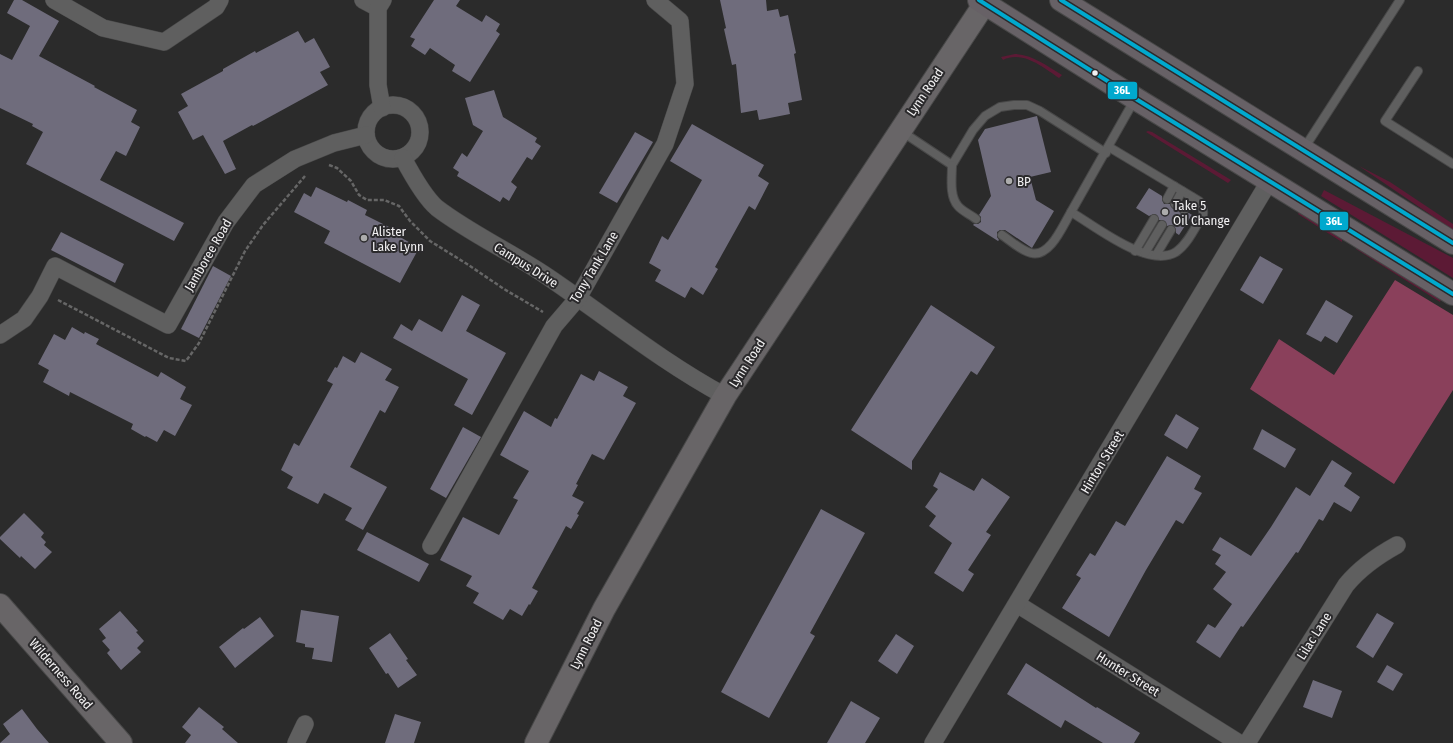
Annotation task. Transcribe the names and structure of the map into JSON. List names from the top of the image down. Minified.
{"streets":{"main road":["Lynn Road","Wilderness Road"],"street":["Jamboree Road","Campus Drive","Tony Tank Lane","Hinton Street","Lilac Lane","Hunter Street"]},"crossings":[["Lynn Road","Campus Drive"],["Jamboree Road","Campus Drive"],["Campus Drive","Tony Tank Lane"],["Hinton Street","Hunter Street"]],"places":["BP","Take 5 Oil Change","Alister Lake Lynn"],"lines":["transit line 36L"]}
